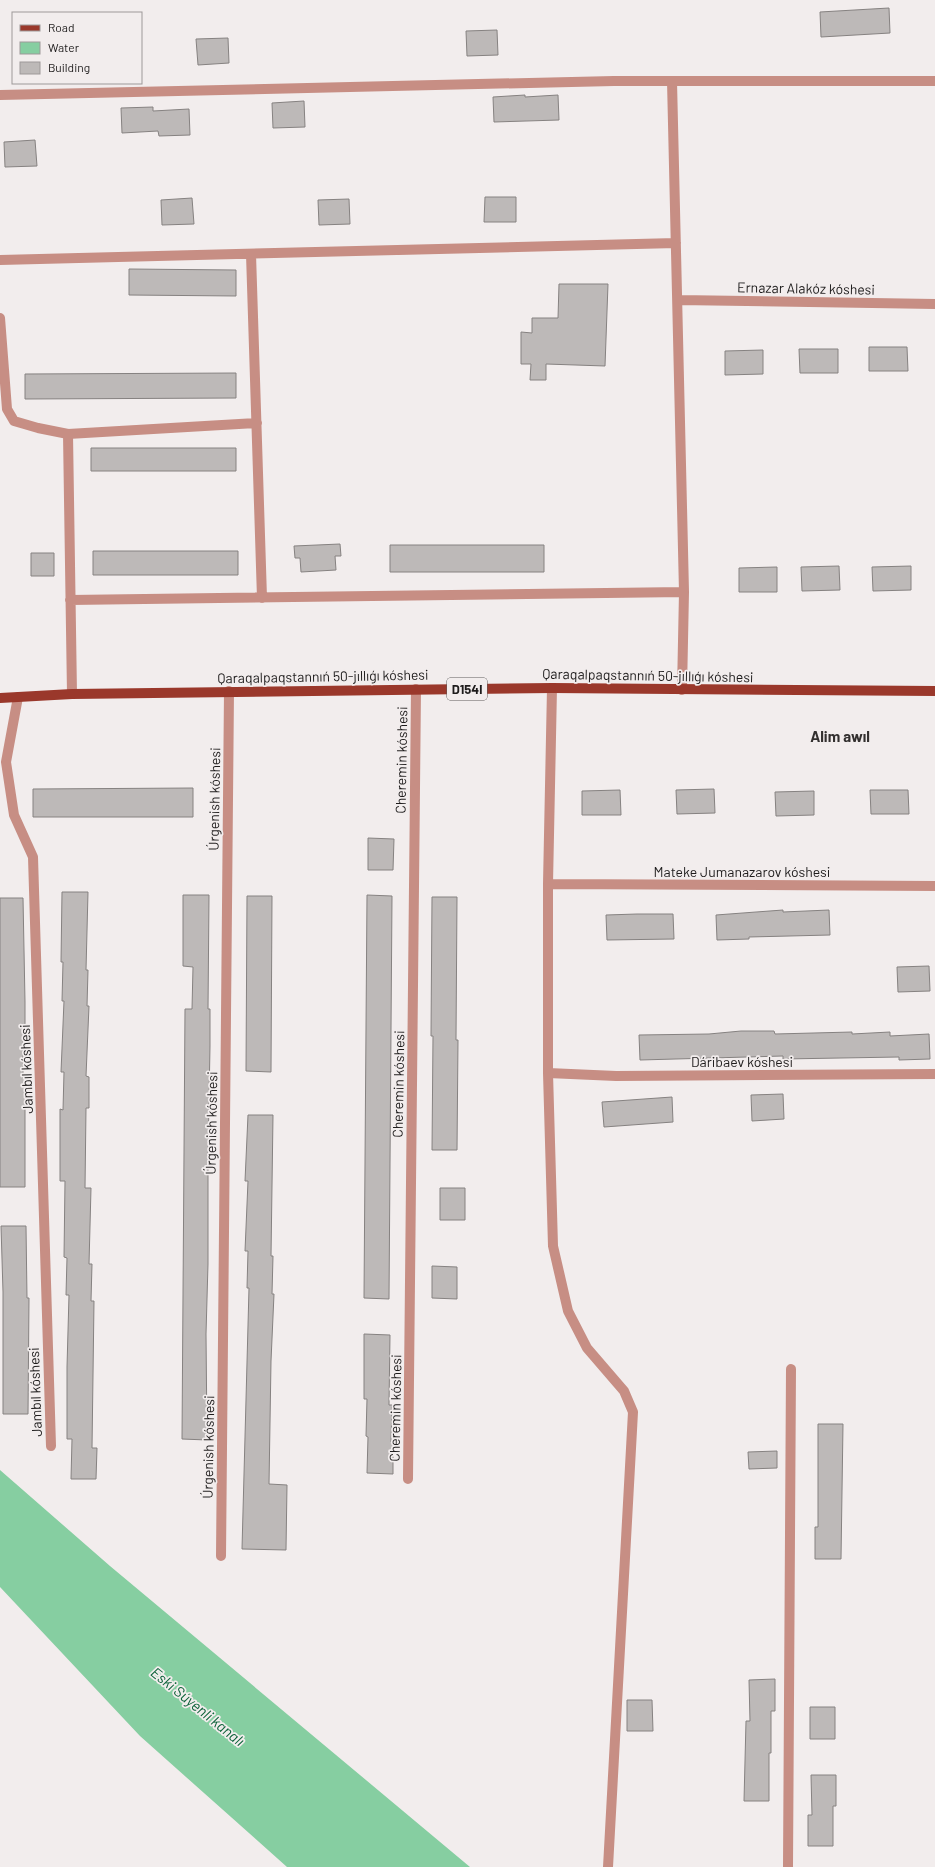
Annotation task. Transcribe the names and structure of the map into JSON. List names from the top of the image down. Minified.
{"streets":{"main road":["Qaraqalpaqstannıń 50-jıllıǵı kóshesi","D154l"],"street":["Ernazar Alakóz kóshesi","Cheremin kóshesi","Úrgenish kóshesi","Mateke Jumanazarov kóshesi","Dáribaev kóshesi","Jambıl kóshesi"]},"crossings":[["Qaraqalpaqstannıń 50-jıllıǵı kóshesi","Cheremin kóshesi"],["Qaraqalpaqstannıń 50-jıllıǵı kóshesi","Úrgenish kóshesi"],["Qaraqalpaqstannıń 50-jıllıǵı kóshesi","Jambıl kóshesi"]],"districts":["Alim awıl"],"water":["Eski Súyenli kanalı"],"legend":["Road","Water","Building"]}
